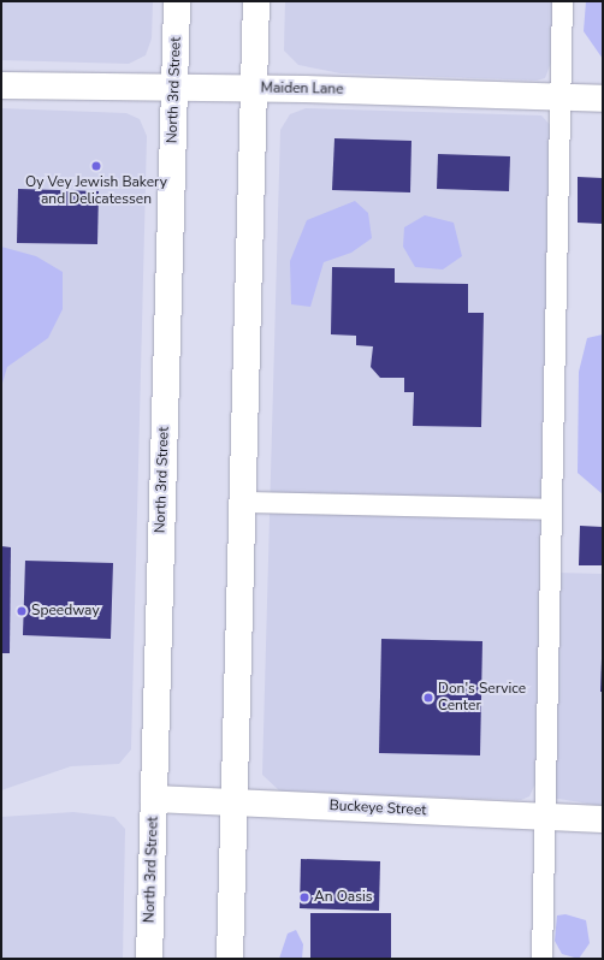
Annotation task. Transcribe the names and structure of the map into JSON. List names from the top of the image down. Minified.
{"streets":{"main road":["Maiden Lane","North 3rd Street","Buckeye Street"]},"crossings":[["Maiden Lane","North 3rd Street"],["North 3rd Street","Buckeye Street"]],"places":["Oy Vey Jewish Bakery and Delicatessen","Speedway","Don's Service Center","An Oasis"]}
